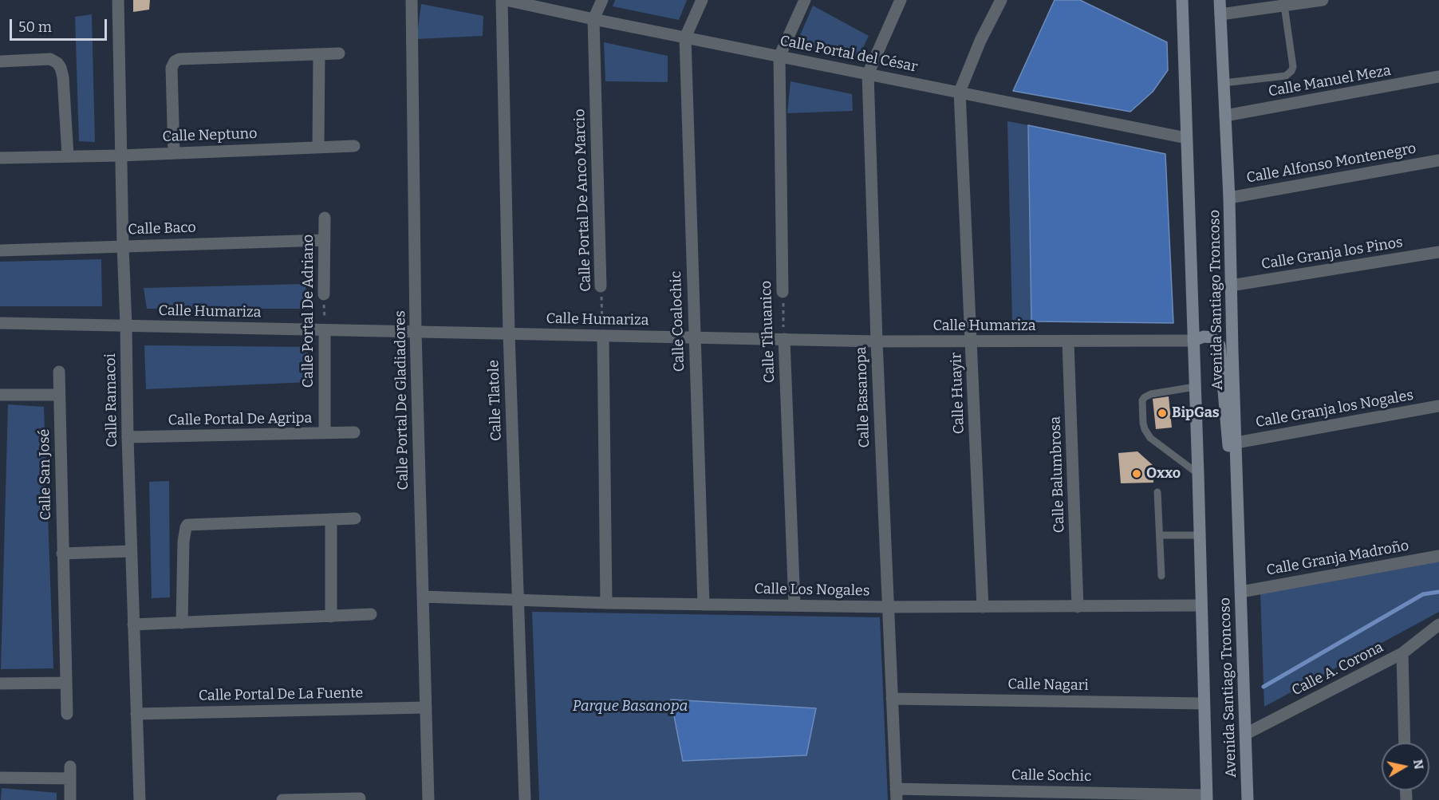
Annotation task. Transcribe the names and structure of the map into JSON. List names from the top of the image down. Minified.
{"streets":{"main road":["Avenida Santiago Troncoso"],"street":["Calle Portal del César","Calle Manuel Meza","Calle Neptuno","Calle Alfonso Montenegro","Calle Portal De Anco Marcio","Calle Baco","Calle Granja los Pinos","Calle Portal De Adriano","Calle Humariza","Calle Coalochic","Calle Tihuanico","Calle Huayir","Calle Basanopa","Calle Ramacoi","Calle Portal De Gladiadores","Calle Tlatole","Calle Granja los Nogales","Calle Portal De Agripa","Calle San José","Calle Balumbrosa","Calle Granja Madroño","Calle Los Nogales","Calle A. Corona","Calle Nagari","Calle Portal De La Fuente","Calle Sochic"]},"crossings":[["Calle Portal del César","Calle Portal De Anco Marcio"],["Calle Portal del César","Avenida Santiago Troncoso"],["Calle Portal del César","Calle Coalochic"],["Calle Portal del César","Calle Tihuanico"],["Calle Portal del César","Calle Huayir"],["Calle Portal del César","Calle Basanopa"],["Calle Manuel Meza","Avenida Santiago Troncoso"],["Calle Neptuno","Calle Ramacoi"],["Calle Alfonso Montenegro","Avenida Santiago Troncoso"],["Calle Portal De Anco Marcio","Calle Humariza"],["Calle Baco","Calle Portal De Adriano"],["Calle Baco","Calle Ramacoi"],["Calle Granja los Pinos","Avenida Santiago Troncoso"],["Avenida Santiago Troncoso","Calle Humariza"],["Avenida Santiago Troncoso","Calle Granja los Nogales"],["Avenida Santiago Troncoso","Calle Granja Madroño"],["Avenida Santiago Troncoso","Calle Los Nogales"],["Avenida Santiago Troncoso","Calle A. Corona"],["Avenida Santiago Troncoso","Calle Nagari"],["Avenida Santiago Troncoso","Calle Sochic"],["Calle Portal De Adriano","Calle Humariza"],["Calle Portal De Adriano","Calle Portal De Agripa"],["Calle Humariza","Calle Coalochic"],["Calle Humariza","Calle Tihuanico"],["Calle Humariza","Calle Huayir"],["Calle Humariza","Calle Basanopa"],["Calle Humariza","Calle Ramacoi"],["Calle Humariza","Calle Portal De Gladiadores"],["Calle Humariza","Calle Tlatole"],["Calle Humariza","Calle Balumbrosa"],["Calle Coalochic","Calle Los Nogales"],["Calle Tihuanico","Calle Los Nogales"],["Calle Huayir","Calle Los Nogales"],["Calle Basanopa","Calle Los Nogales"],["Calle Basanopa","Calle Nagari"],["Calle Basanopa","Calle Sochic"],["Calle Ramacoi","Calle Portal De Agripa"],["Calle Ramacoi","Calle Portal De La Fuente"],["Calle Portal De Gladiadores","Calle Los Nogales"],["Calle Portal De Gladiadores","Calle Portal De La Fuente"],["Calle Tlatole","Calle Los Nogales"],["Calle Balumbrosa","Calle Los Nogales"]],"parks":["Parque Basanopa"],"places":["BipGas","Oxxo"],"scale_bar":"50 m","north":"right"}
